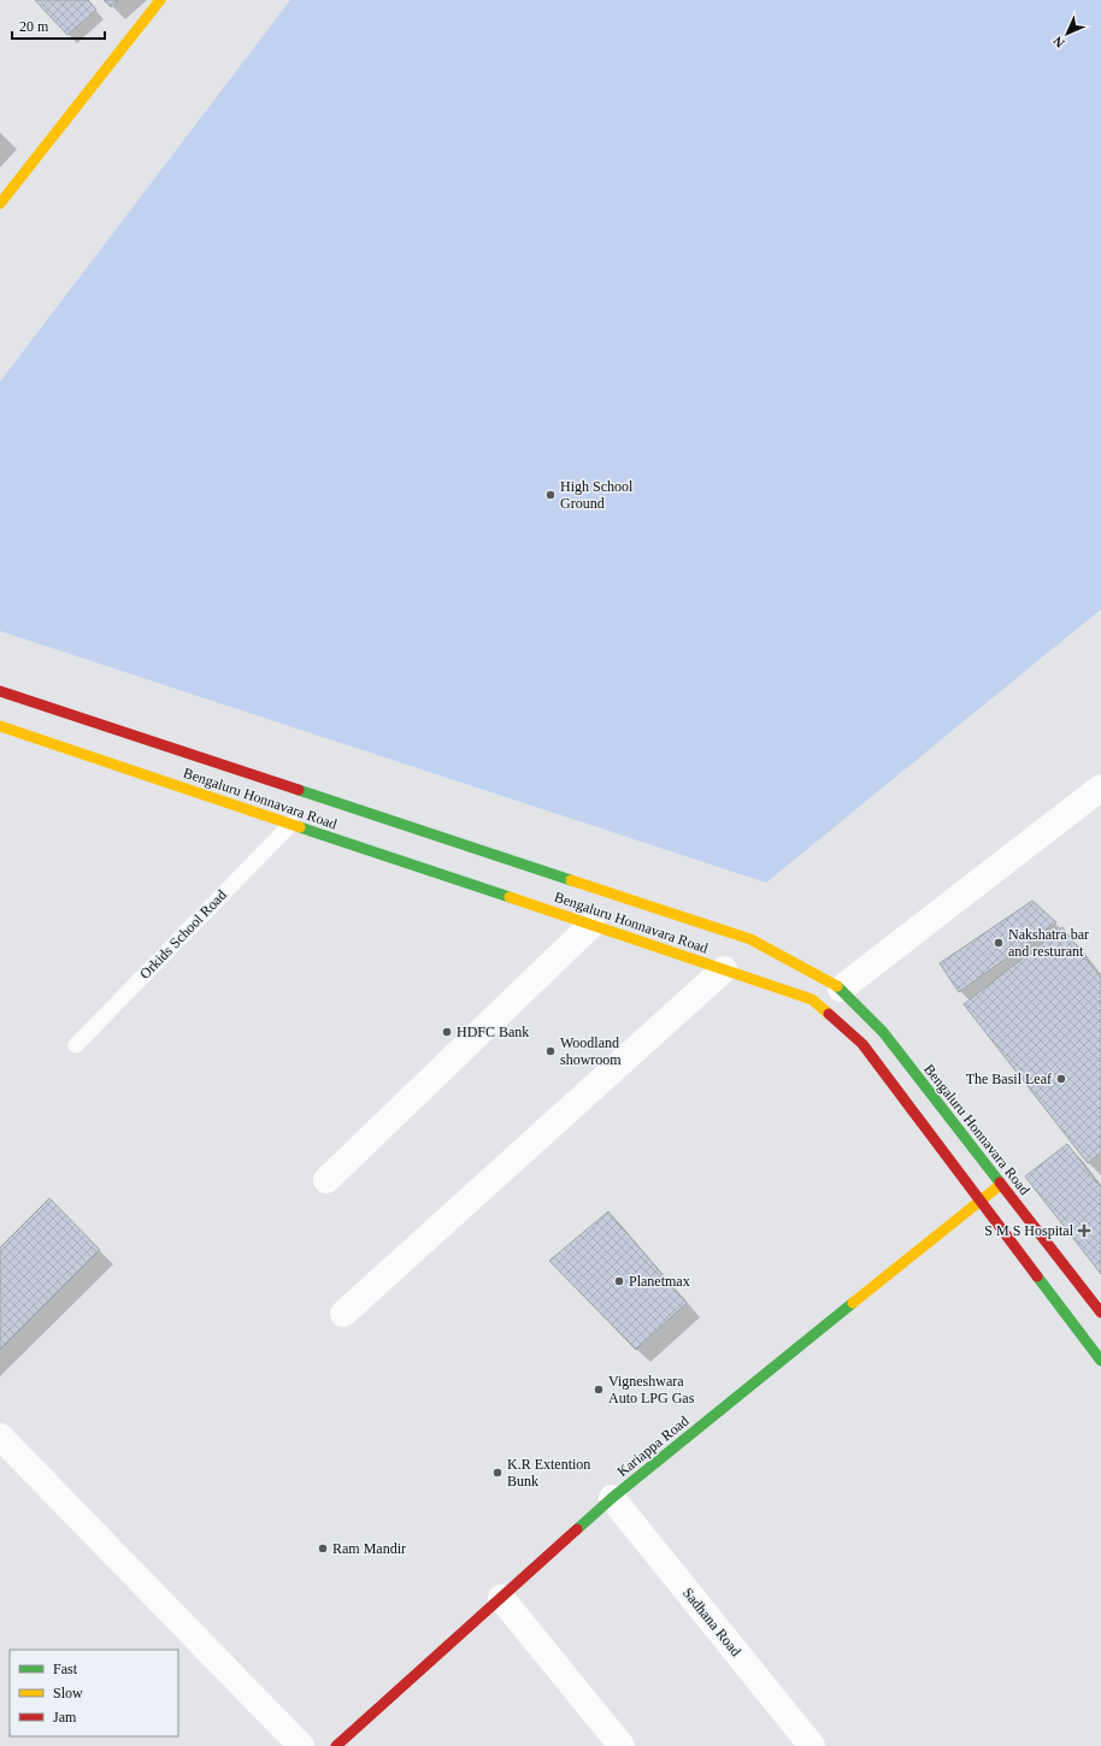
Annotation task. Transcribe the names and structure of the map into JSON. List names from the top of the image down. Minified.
{"streets":{"main road":["Bengaluru Honnavara Road","Kariappa Road"],"street":["Sadhana Road"],"lane":["Orkids School Road"]},"crossings":[["Bengaluru Honnavara Road","Orkids School Road"],["Bengaluru Honnavara Road","Kariappa Road"],["Kariappa Road","Sadhana Road"]],"places":{"other":["High School Ground","Nakshatra bar and resturant","HDFC Bank","Woodland showroom","The Basil Leaf","Planetmax","Vigneshwara Auto LPG Gas","K.R Extention Bunk","Ram Mandir"],"health":["S M S Hospital"]},"legend":["Fast","Slow","Jam"],"scale_bar":"20 m","north":"bottom left"}
